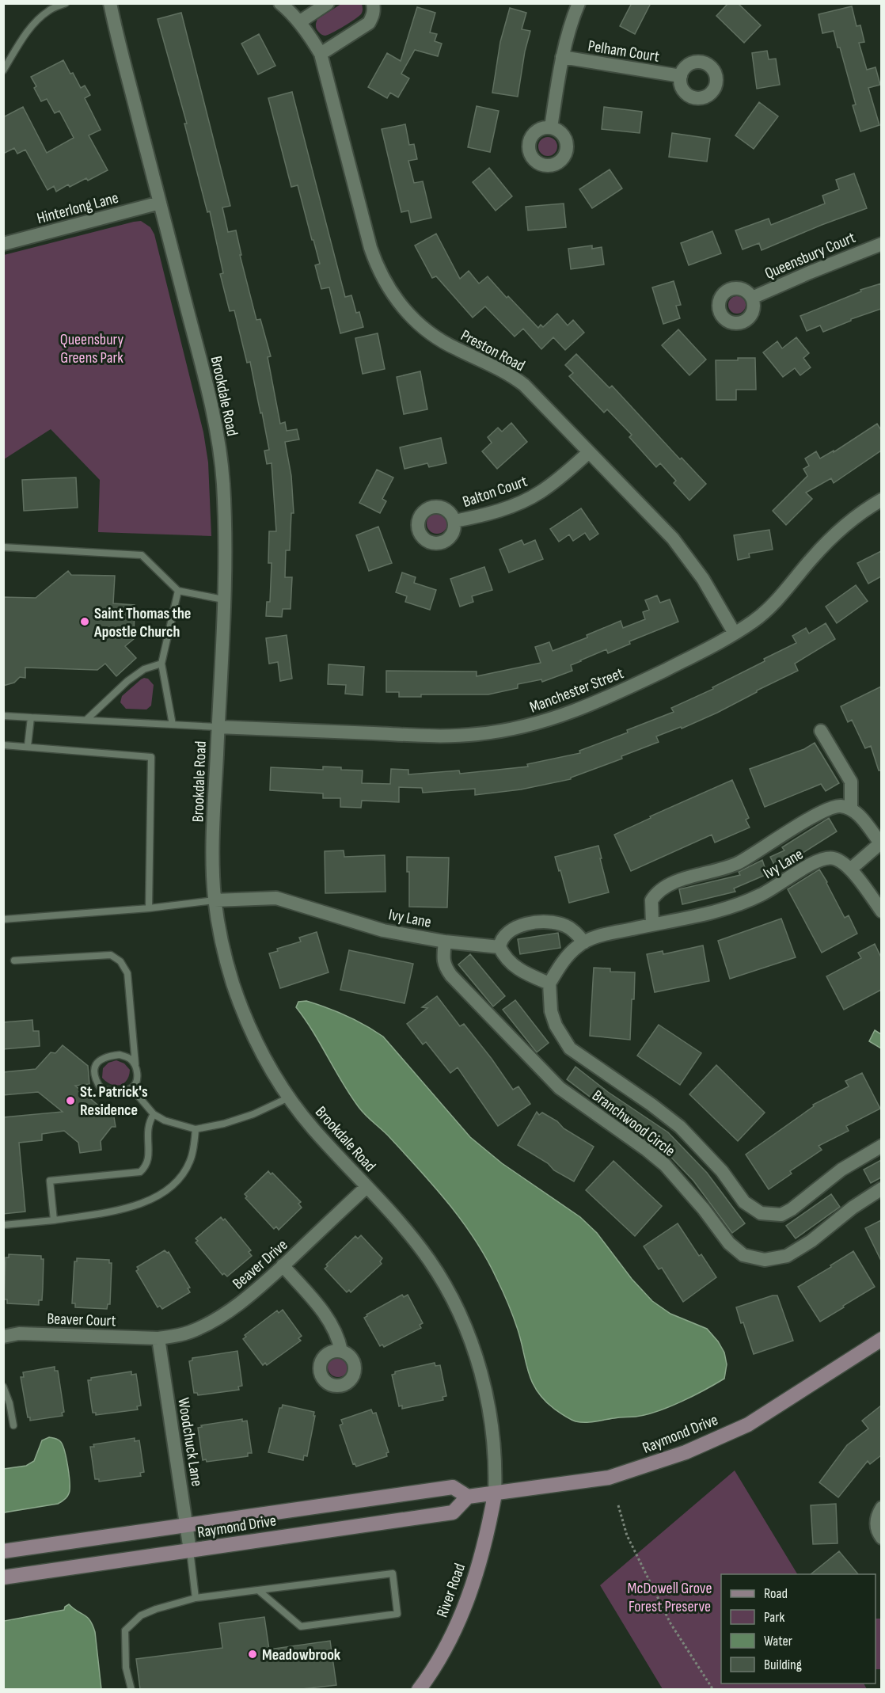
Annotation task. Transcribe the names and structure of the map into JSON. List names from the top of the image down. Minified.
{"streets":{"street":["Pelham Court","Hinterlong Lane","Queensbury Court","Preston Road","Brookdale Road","Balton Court","Manchester Street","Ivy Lane","Branchwood Circle","Beaver Drive","Beaver Court","Raymond Drive","Woodchuck Lane","River Road"]},"crossings":[["Hinterlong Lane","Brookdale Road"],["Preston Road","Balton Court"],["Preston Road","Manchester Street"],["Brookdale Road","Manchester Street"],["Brookdale Road","Ivy Lane"],["Brookdale Road","Beaver Drive"],["Brookdale Road","Raymond Drive"],["Brookdale Road","River Road"],["Ivy Lane","Branchwood Circle"],["Beaver Drive","Beaver Court"],["Beaver Drive","Woodchuck Lane"],["Beaver Court","Woodchuck Lane"],["Raymond Drive","Woodchuck Lane"],["Raymond Drive","River Road"]],"parks":["Queensbury Greens Park","McDowell Grove Forest Preserve"],"places":["Saint Thomas the Apostle Church","St. Patrick's Residence","Meadowbrook"],"legend":["Road","Park","Water","Building"]}
